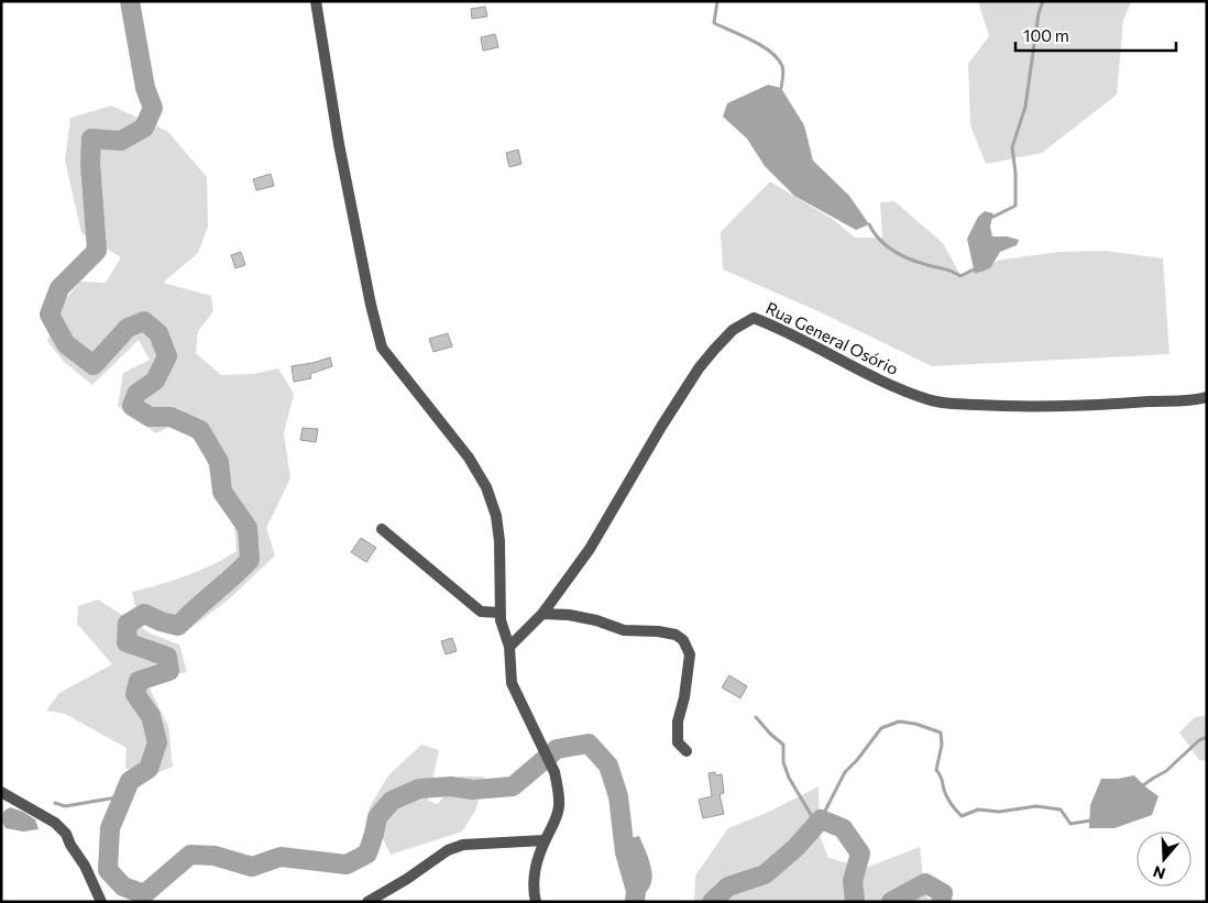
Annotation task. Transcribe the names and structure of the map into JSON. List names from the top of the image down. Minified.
{"streets":{"street":["Rua General Osório"]},"scale_bar":"100 m","north":"bottom"}
